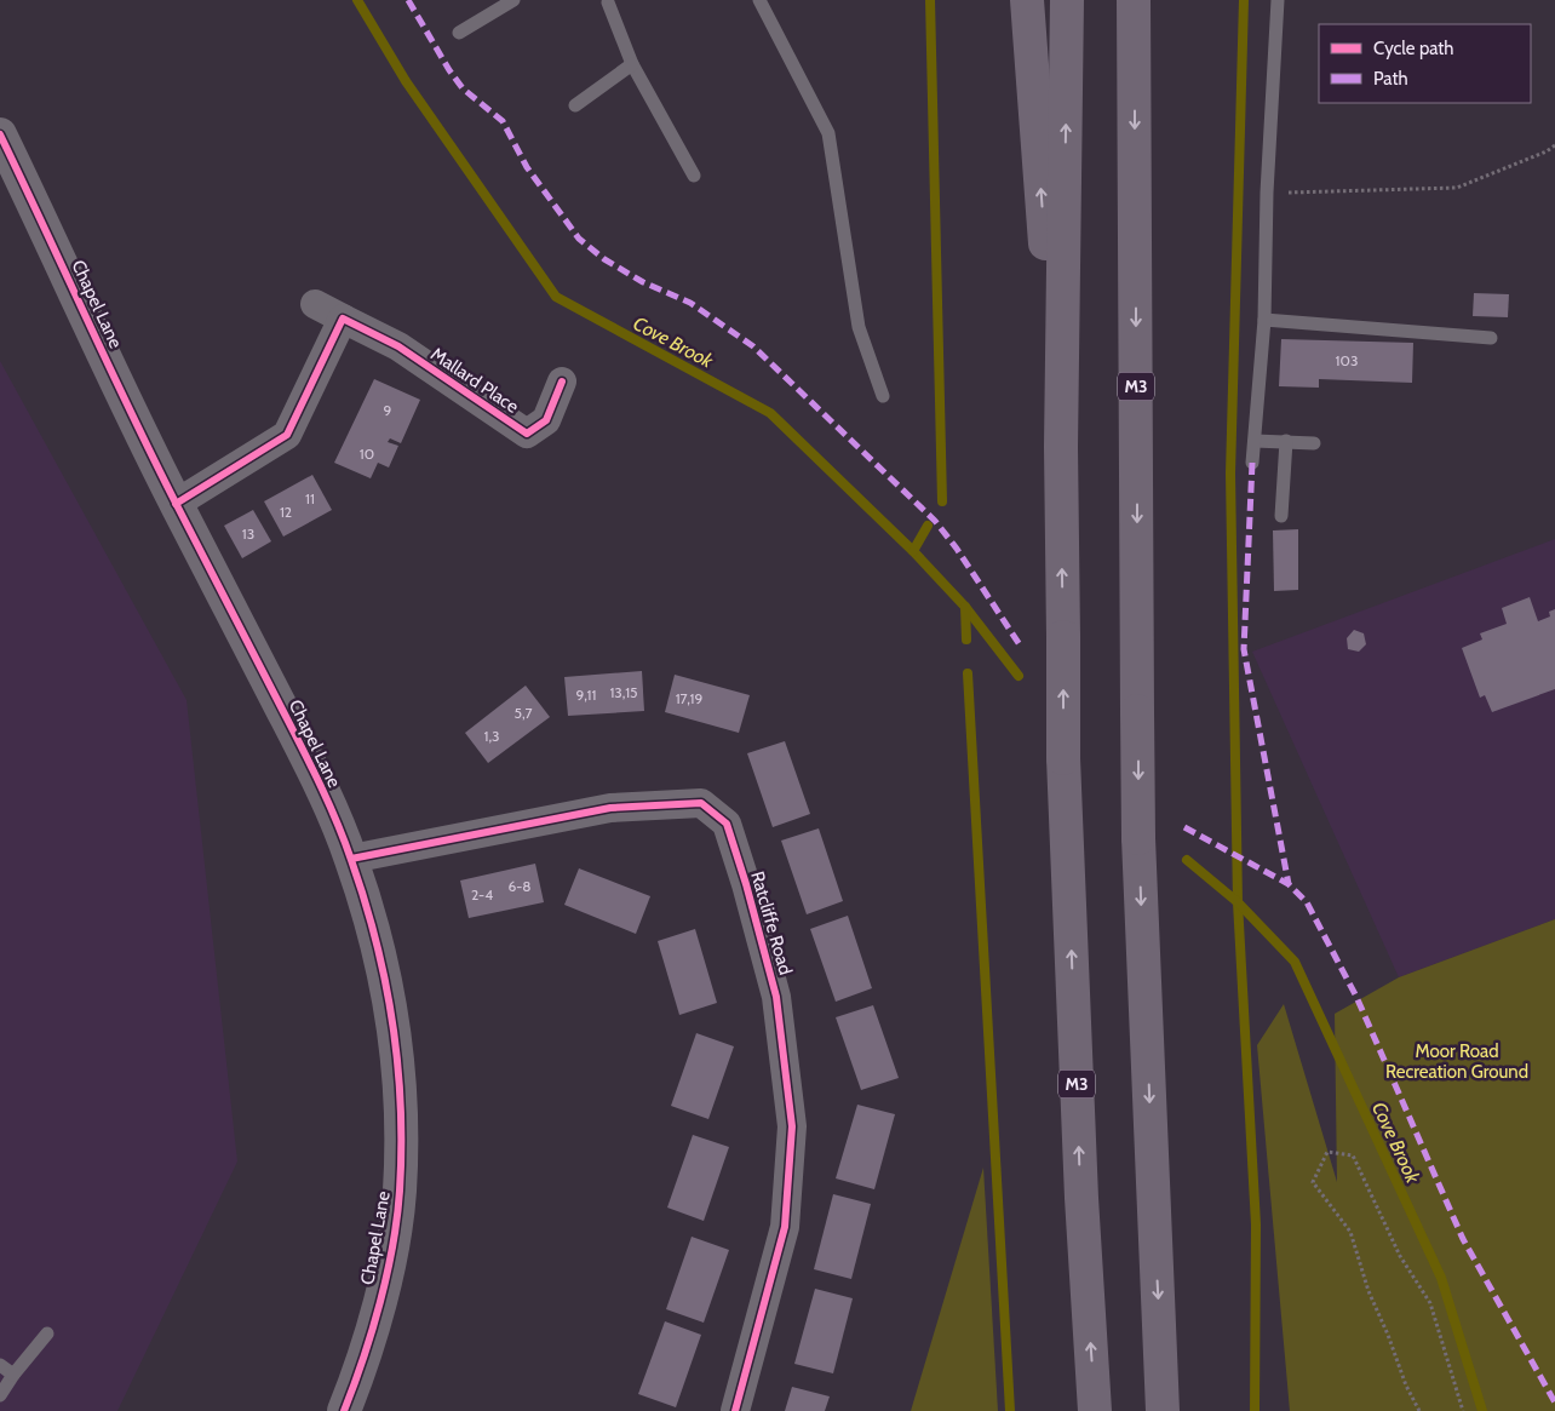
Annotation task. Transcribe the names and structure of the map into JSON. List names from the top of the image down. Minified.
{"streets":{"highway":["M3"],"street":["Chapel Lane","Mallard Place","Ratcliffe Road"]},"crossings":[["Chapel Lane","Ratcliffe Road"]],"water":["Cove Brook"],"parks":["Moor Road Recreation Ground"],"house_numbers":["103","9","10","11","12","13","13,15","9,11","17,19","5,7","1,3","6-8","2-4"],"legend":["Cycle path","Path"]}
